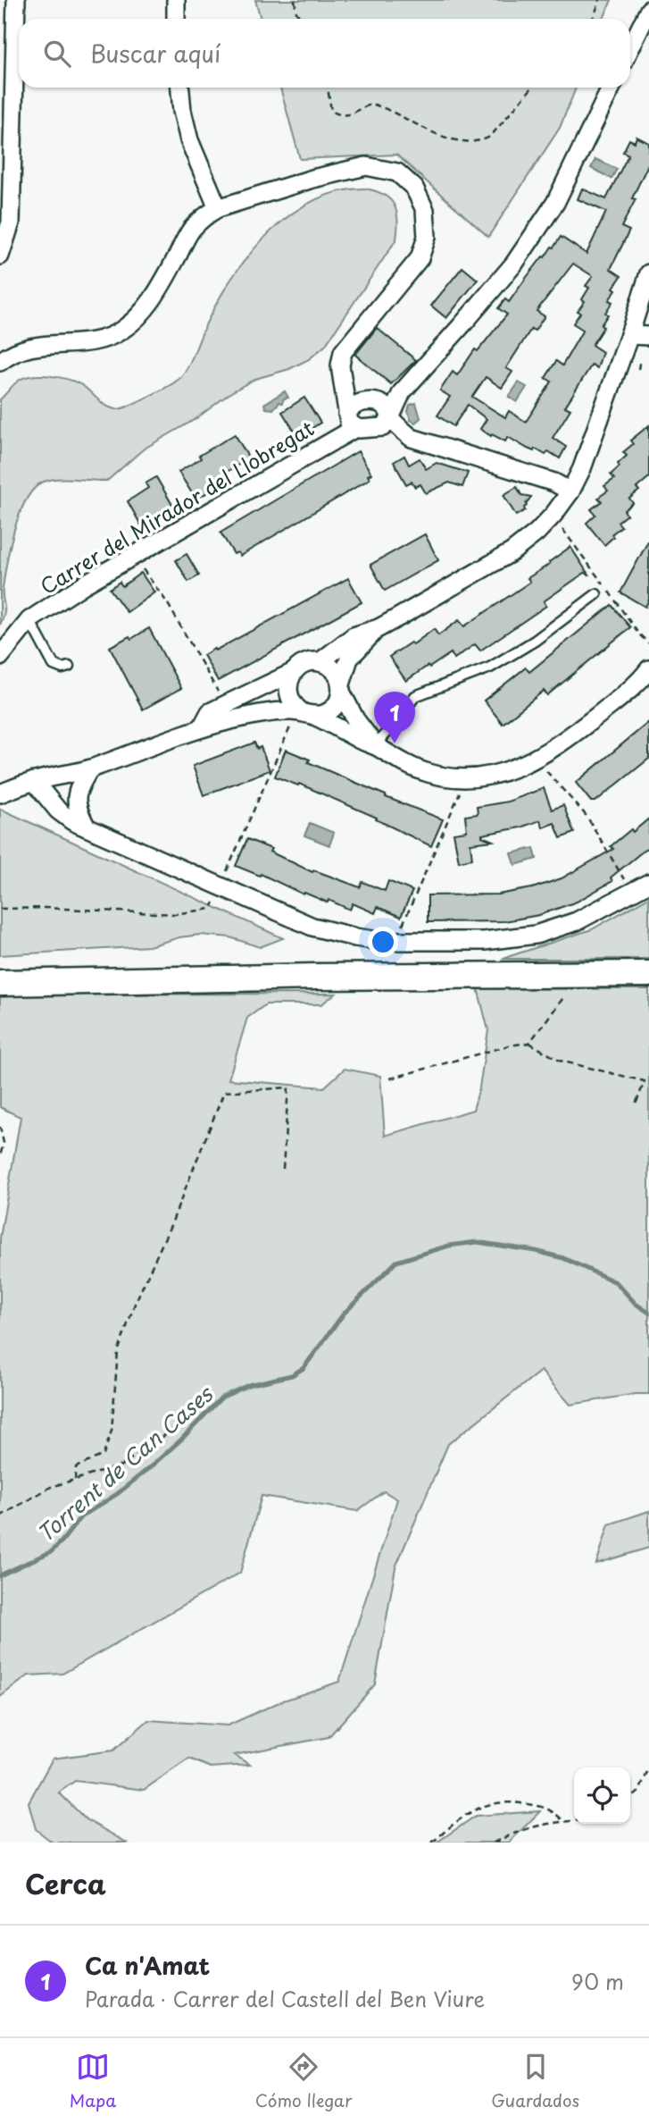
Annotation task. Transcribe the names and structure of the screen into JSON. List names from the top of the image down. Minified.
{"streets":{"street":["Carrer del Mirador del Llobregat"]},"water":["Torrent de Can Cases"],"page":{"search":"Buscar aquí","pins":"1","heading":"Cerca","list":[{"mark":"1","name":"Ca n'Amat","note":"Parada · Carrer del Castell del Ben Viure","value":"90 m"}],"nav":["Mapa","Cómo llegar","Guardados"]}}
